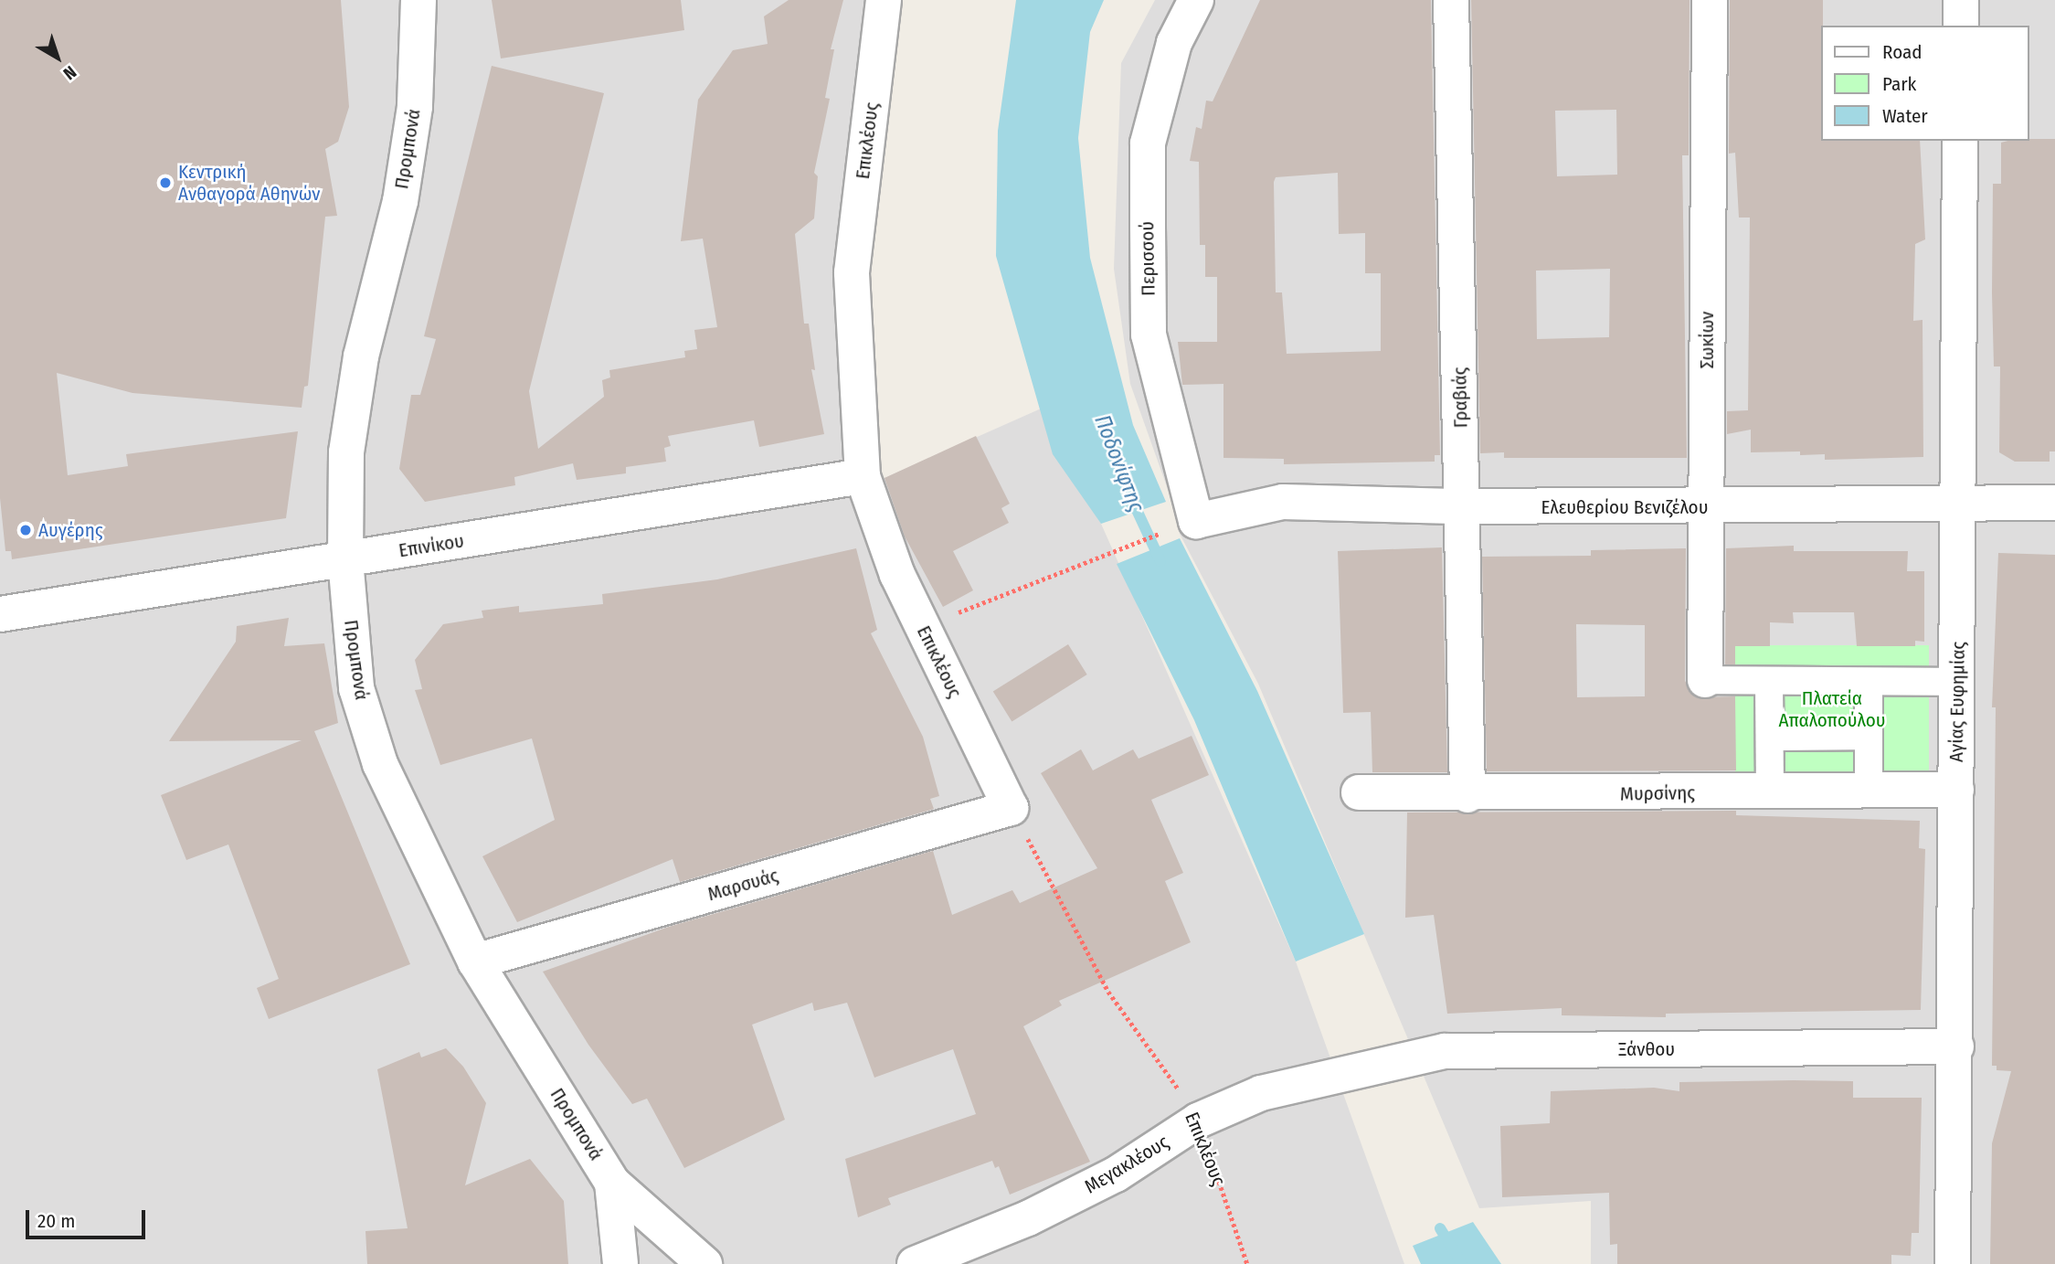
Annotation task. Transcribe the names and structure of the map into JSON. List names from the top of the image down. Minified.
{"streets":{"street":["Επικλέους","Προμπονά","Περισσού","Σωκίων","Γραβιάς","Ελευθερίου Βενιζέλου","Επινίκου","Αγίας Ευφημίας","Μυρσίνης","Μαρσυάς","Ξάνθου","Μεγακλέους"]},"crossings":[["Επικλέους","Επινίκου"],["Επικλέους","Μαρσυάς"],["Επικλέους","Μεγακλέους"],["Προμπονά","Επινίκου"],["Προμπονά","Μαρσυάς"],["Περισσού","Ελευθερίου Βενιζέλου"],["Σωκίων","Ελευθερίου Βενιζέλου"],["Γραβιάς","Ελευθερίου Βενιζέλου"],["Γραβιάς","Μυρσίνης"],["Ελευθερίου Βενιζέλου","Αγίας Ευφημίας"],["Αγίας Ευφημίας","Μυρσίνης"],["Αγίας Ευφημίας","Ξάνθου"],["Ξάνθου","Μεγακλέους"]],"water":["Ποδονίφτης"],"parks":["Πλατεία Απαλοπούλου"],"places":["Κεντρική Ανθαγορά Αθηνών","Αυγέρης"],"legend":["Road","Park","Water"],"scale_bar":"20 m","north":"bottom right"}
